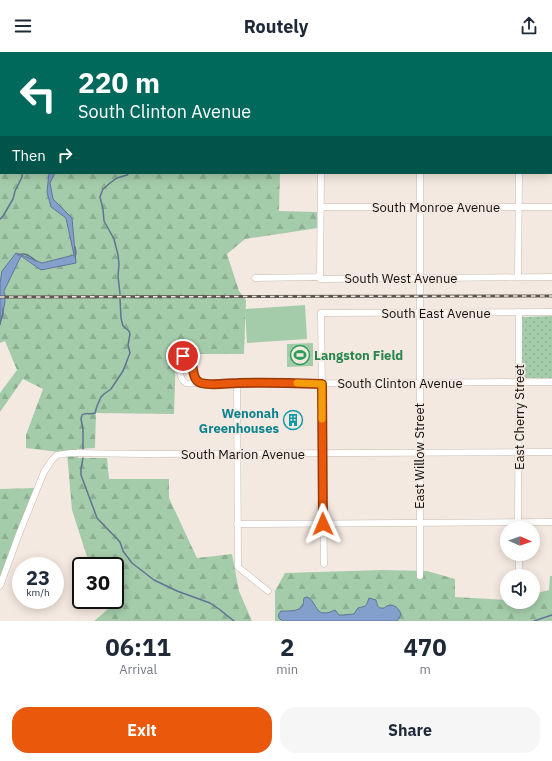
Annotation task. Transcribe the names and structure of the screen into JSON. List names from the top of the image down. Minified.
{"streets":{"street":["South Monroe Avenue","South West Avenue","South East Avenue","South Clinton Avenue","East Cherry Street","South Marion Avenue","East Willow Street"]},"crossings":[["South Monroe Avenue","East Willow Street"],["South West Avenue","East Willow Street"],["South East Avenue","South Clinton Avenue"],["South East Avenue","East Cherry Street"],["South East Avenue","East Willow Street"],["South Clinton Avenue","East Cherry Street"],["South Clinton Avenue","East Willow Street"],["East Cherry Street","South Marion Avenue"],["South Marion Avenue","East Willow Street"]],"places":{"sports":["Langston Field"],"building":["Wenonah Greenhouses"]},"north":"right","page":{"header":"Routely","turn":["220 m","South Clinton Avenue"],"then":"Then","speed":"23 km/h","limit":"30","eta":["06:11","Arrival","2","min","470","m"],"buttons":["Exit","Share"]}}
